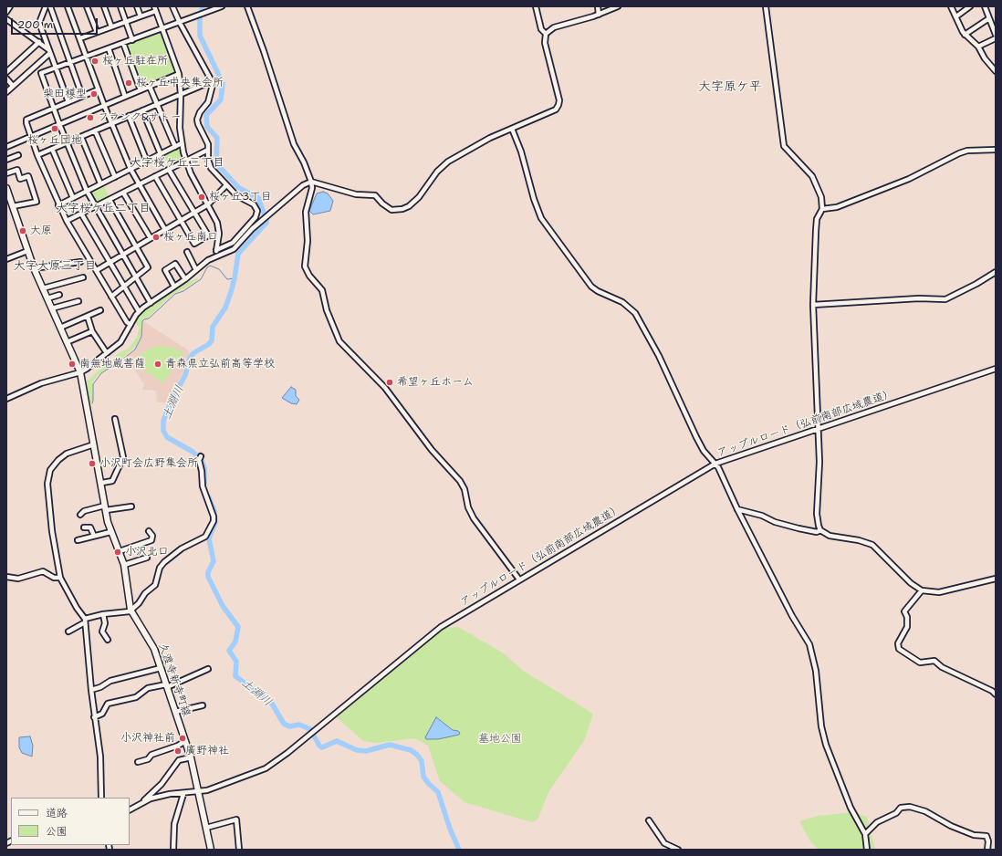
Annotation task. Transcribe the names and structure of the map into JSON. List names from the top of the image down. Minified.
{"streets":{"main road":["久渡寺新寺町線"],"street":["アップルロード（弘前南部広域農道）"]},"crossings":[["アップルロード（弘前南部広域農道）","久渡寺新寺町線"]],"districts":["大字原ケ平","大字桜ケ丘三丁目","大字桜ケ丘二丁目","大字大原三丁目"],"water":["土淵川"],"parks":["墓地公園"],"places":["桜ヶ丘駐在所","桜ヶ丘中央集会所","柴田模型","フランク&サトー","桜ヶ丘団地","桜ヶ丘3丁目","大原","桜ヶ丘南口","南無地蔵菩薩","青森県立弘前高等学校","希望ヶ丘ホーム","小沢町会広野集会所","小沢北口","小沢神社前","廣野神社"],"legend":["道路","公園"],"scale_bar":"200 m"}
